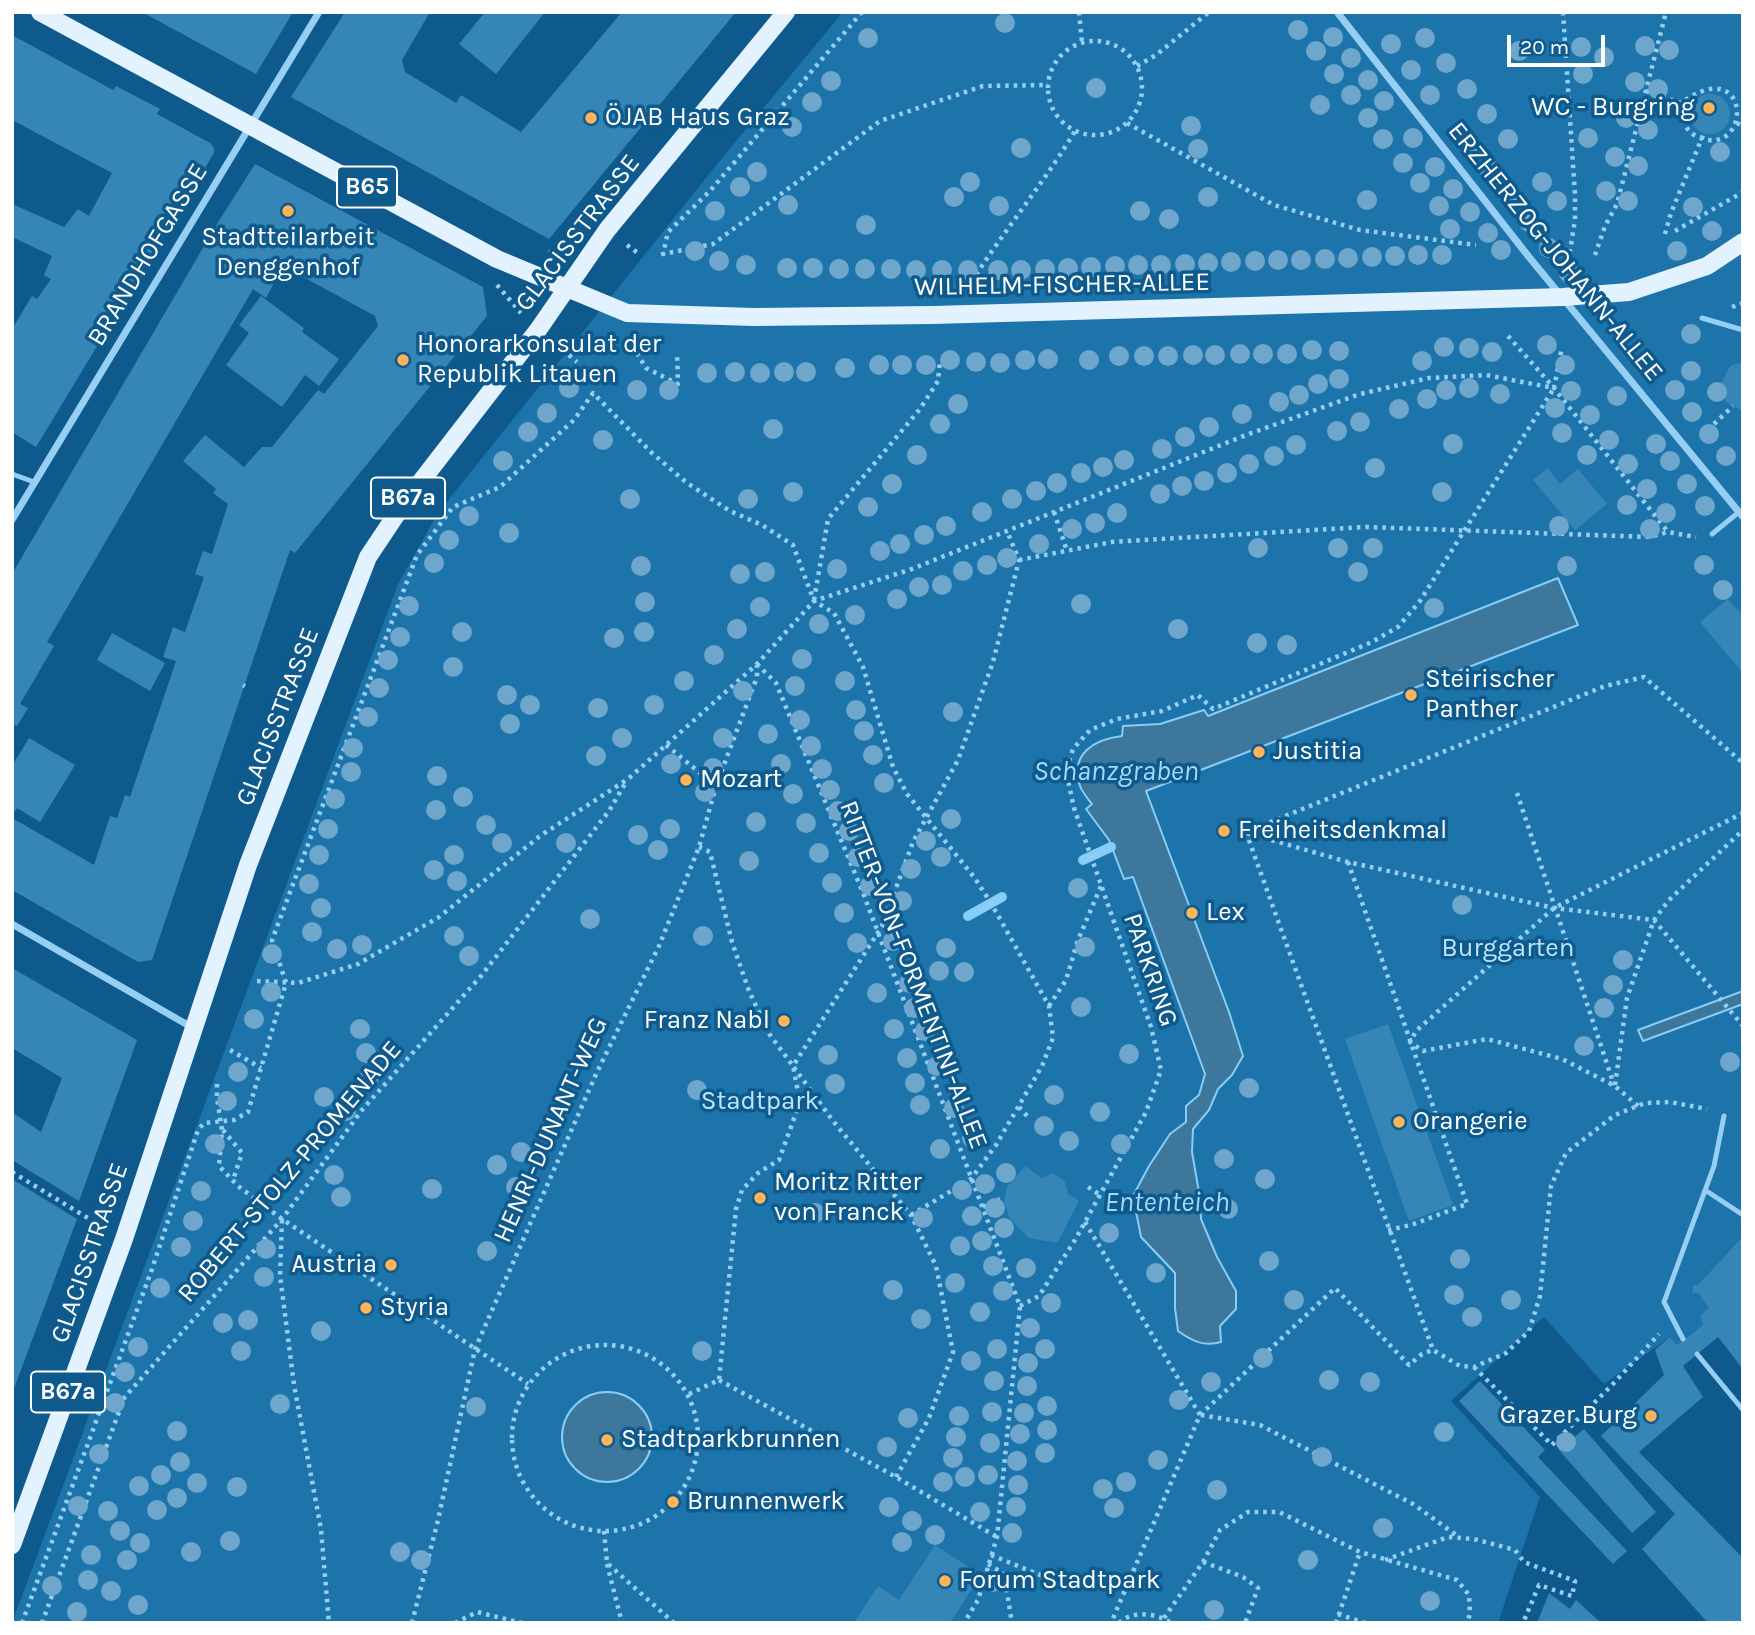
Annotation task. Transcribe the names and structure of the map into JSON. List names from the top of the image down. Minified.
{"streets":{"main road":["B65","GLACISSTRASSE","WILHELM-FISCHER-ALLEE","B67a"],"street":["ERZHERZOG-JOHANN-ALLEE","BRANDHOFGASSE"],"path":["PARKRING","RITTER-VON-FORMENTINI-ALLEE","HENRI-DUNANT-WEG","ROBERT-STOLZ-PROMENADE"]},"crossings":[["B65","GLACISSTRASSE"],["B65","BRANDHOFGASSE"],["B65","WILHELM-FISCHER-ALLEE"],["GLACISSTRASSE","WILHELM-FISCHER-ALLEE"],["ERZHERZOG-JOHANN-ALLEE","WILHELM-FISCHER-ALLEE"],["RITTER-VON-FORMENTINI-ALLEE","HENRI-DUNANT-WEG"]],"water":["Schanzgraben","Ententeich"],"parks":["Burggarten","Stadtpark"],"places":["WC - Burgring","ÖJAB Haus Graz","Stadtteilarbeit Denggenhof","Honorarkonsulat der Republik Litauen","Steirischer Panther","Justitia","Mozart","Freiheitsdenkmal","Lex","Franz Nabl","Orangerie","Moritz Ritter von Franck","Austria","Styria","Grazer Burg","Stadtparkbrunnen","Brunnenwerk","Forum Stadtpark"],"scale_bar":"20 m"}
